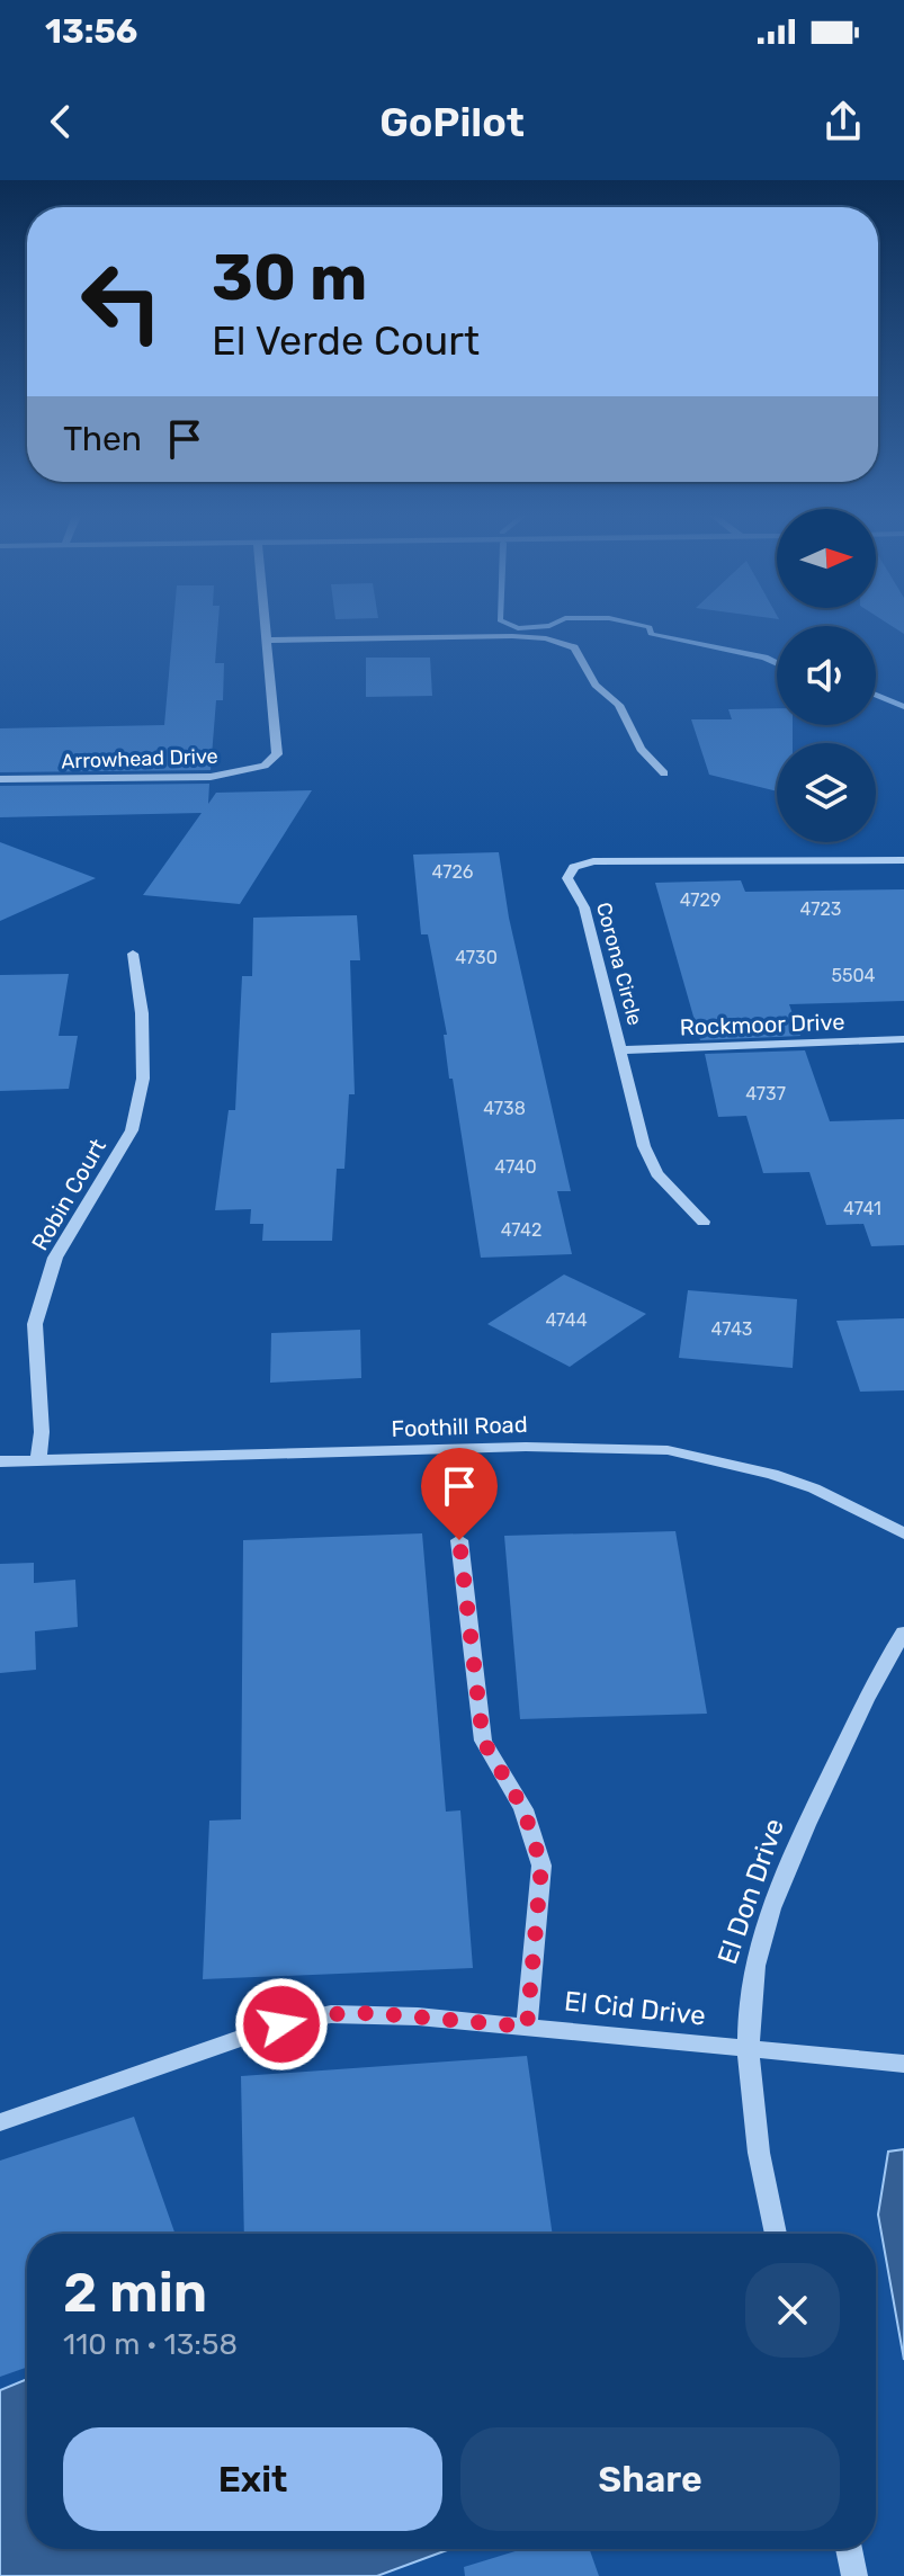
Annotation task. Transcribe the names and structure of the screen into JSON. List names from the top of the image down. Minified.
{"streets":{"street":["Arrowhead Drive","Corona Circle","Rockmoor Drive","Robin Court","Foothill Road","El Don Drive","El Cid Drive"]},"crossings":[["Corona Circle","Rockmoor Drive"],["Robin Court","Foothill Road"],["El Don Drive","El Cid Drive"]],"house_numbers":["4726","4729","4723","4730","5504","4737","4738","4740","4741","4742","4744","4743"],"north":"right","page":{"status":"13:56","header":"GoPilot","turn":["30 m","El Verde Court"],"then":"Then","heading":["2 min","110 m · 13:58"],"buttons":["Exit","Share"]}}
